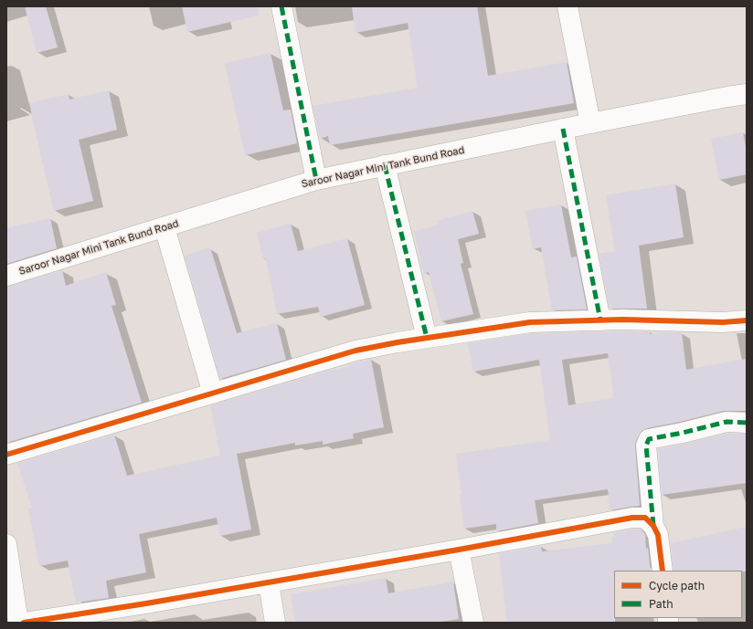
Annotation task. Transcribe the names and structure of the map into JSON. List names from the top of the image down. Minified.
{"streets":{"street":["Saroor Nagar Mini Tank Bund Road"]},"legend":["Cycle path","Path"]}
